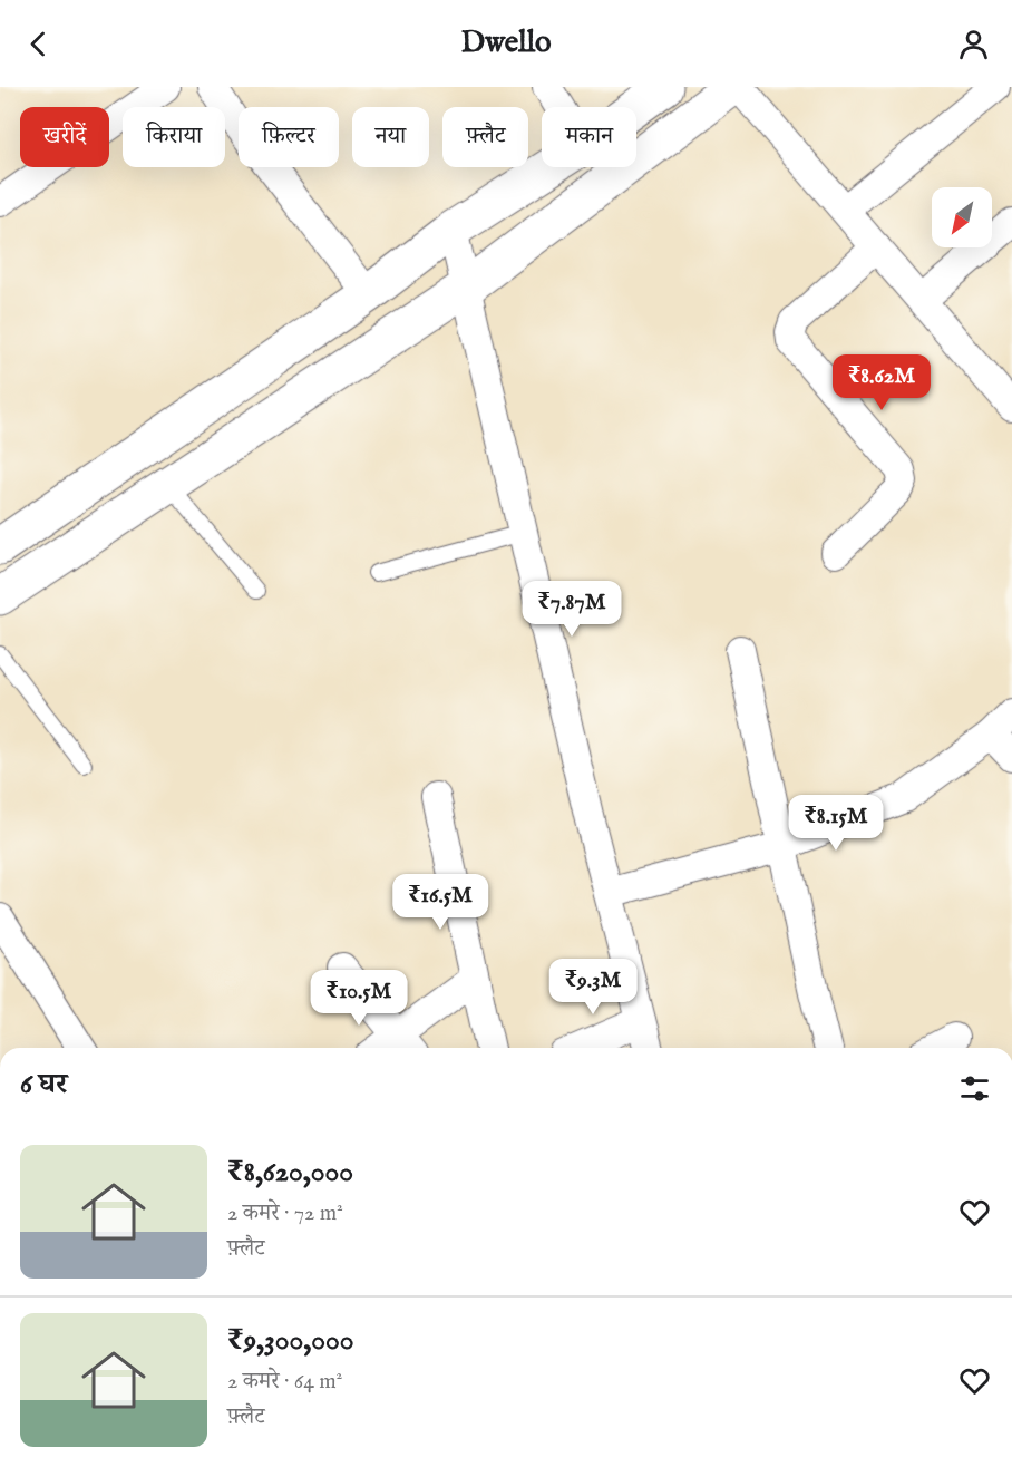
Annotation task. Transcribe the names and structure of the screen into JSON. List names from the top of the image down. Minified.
{"north":"bottom left","page":{"header":"Dwello","chip":["खरीदें","किराया","फ़िल्टर","नया","फ़्लैट","मकान"],"price":["₹8.62M","₹7.87M","₹8.15M","₹16.5M","₹9.3M","₹10.5M"],"heading":"6 घर","list":[{"name":"₹8,620,000","note":"2 कमरे · 72 m² · फ़्लैट"},{"name":"₹9,300,000","note":"2 कमरे · 64 m² · फ़्लैट"}]}}
